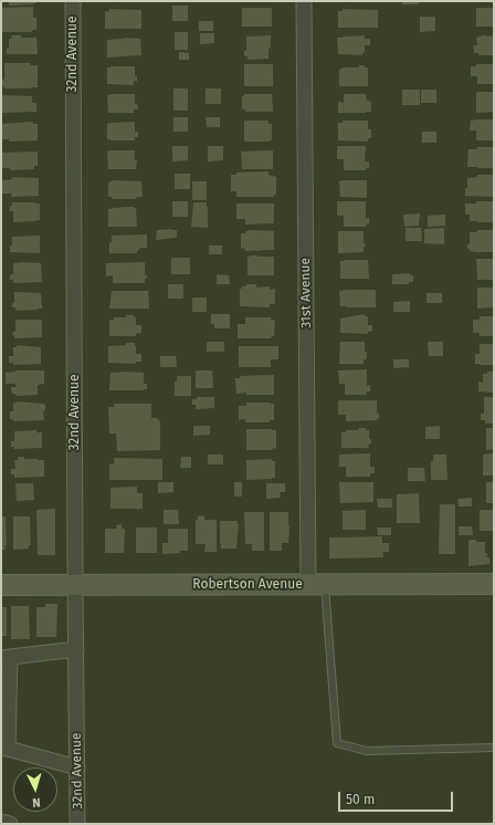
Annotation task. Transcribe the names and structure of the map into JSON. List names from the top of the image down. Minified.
{"streets":{"street":["32nd Avenue","31st Avenue","Robertson Avenue"]},"crossings":[["32nd Avenue","Robertson Avenue"],["31st Avenue","Robertson Avenue"]],"scale_bar":"50 m","north":"bottom"}
